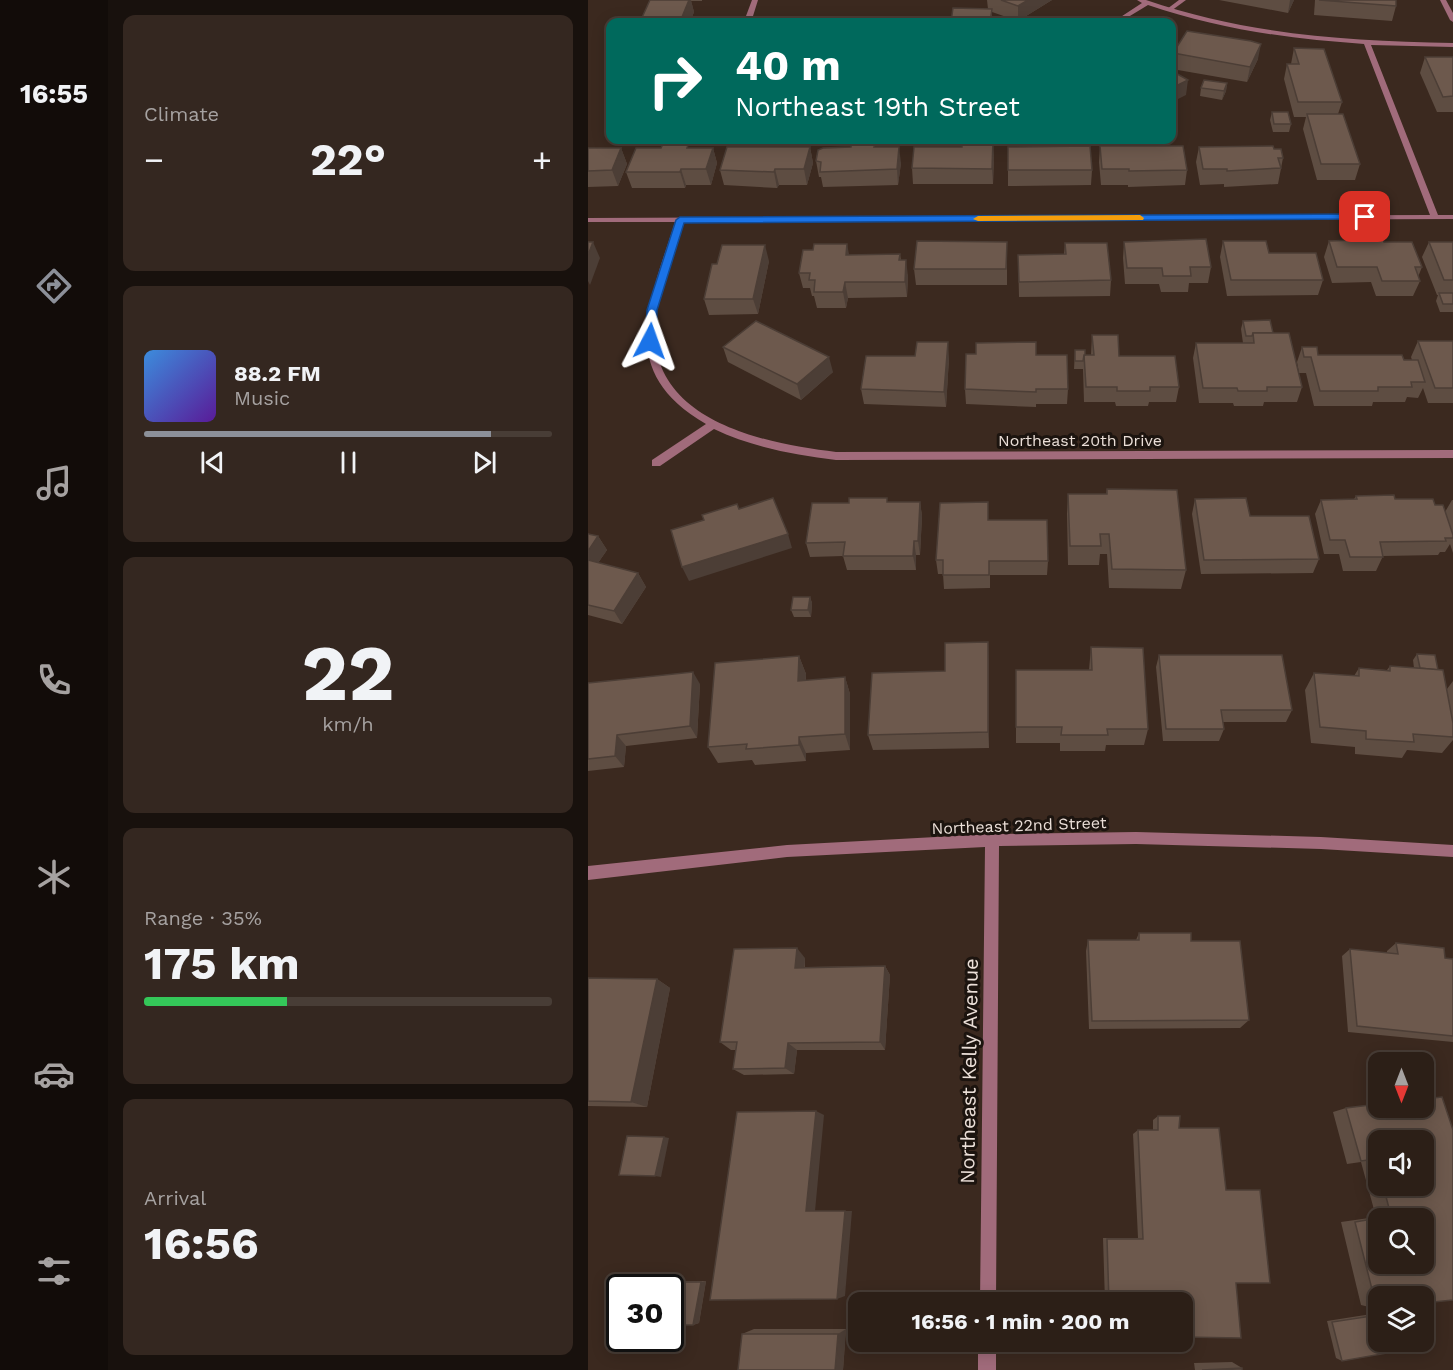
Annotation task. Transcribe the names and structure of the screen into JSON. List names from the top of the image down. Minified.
{"streets":{"street":["Northeast 20th Drive","Northeast 22nd Street","Northeast Kelly Avenue"]},"crossings":[["Northeast 22nd Street","Northeast Kelly Avenue"]],"north":"bottom","page":{"tabs":"16:55","tile":["Climate",["22","km/h"],["Range · 35%","175 km"],["Arrival","16:56"]],"turn":["40 m","Northeast 19th Street"],"heat":["−","22°","+"],"song":["88.2 FM","Music"],"limit":"30","trip":"16:56 · 1 min · 200 m"}}
